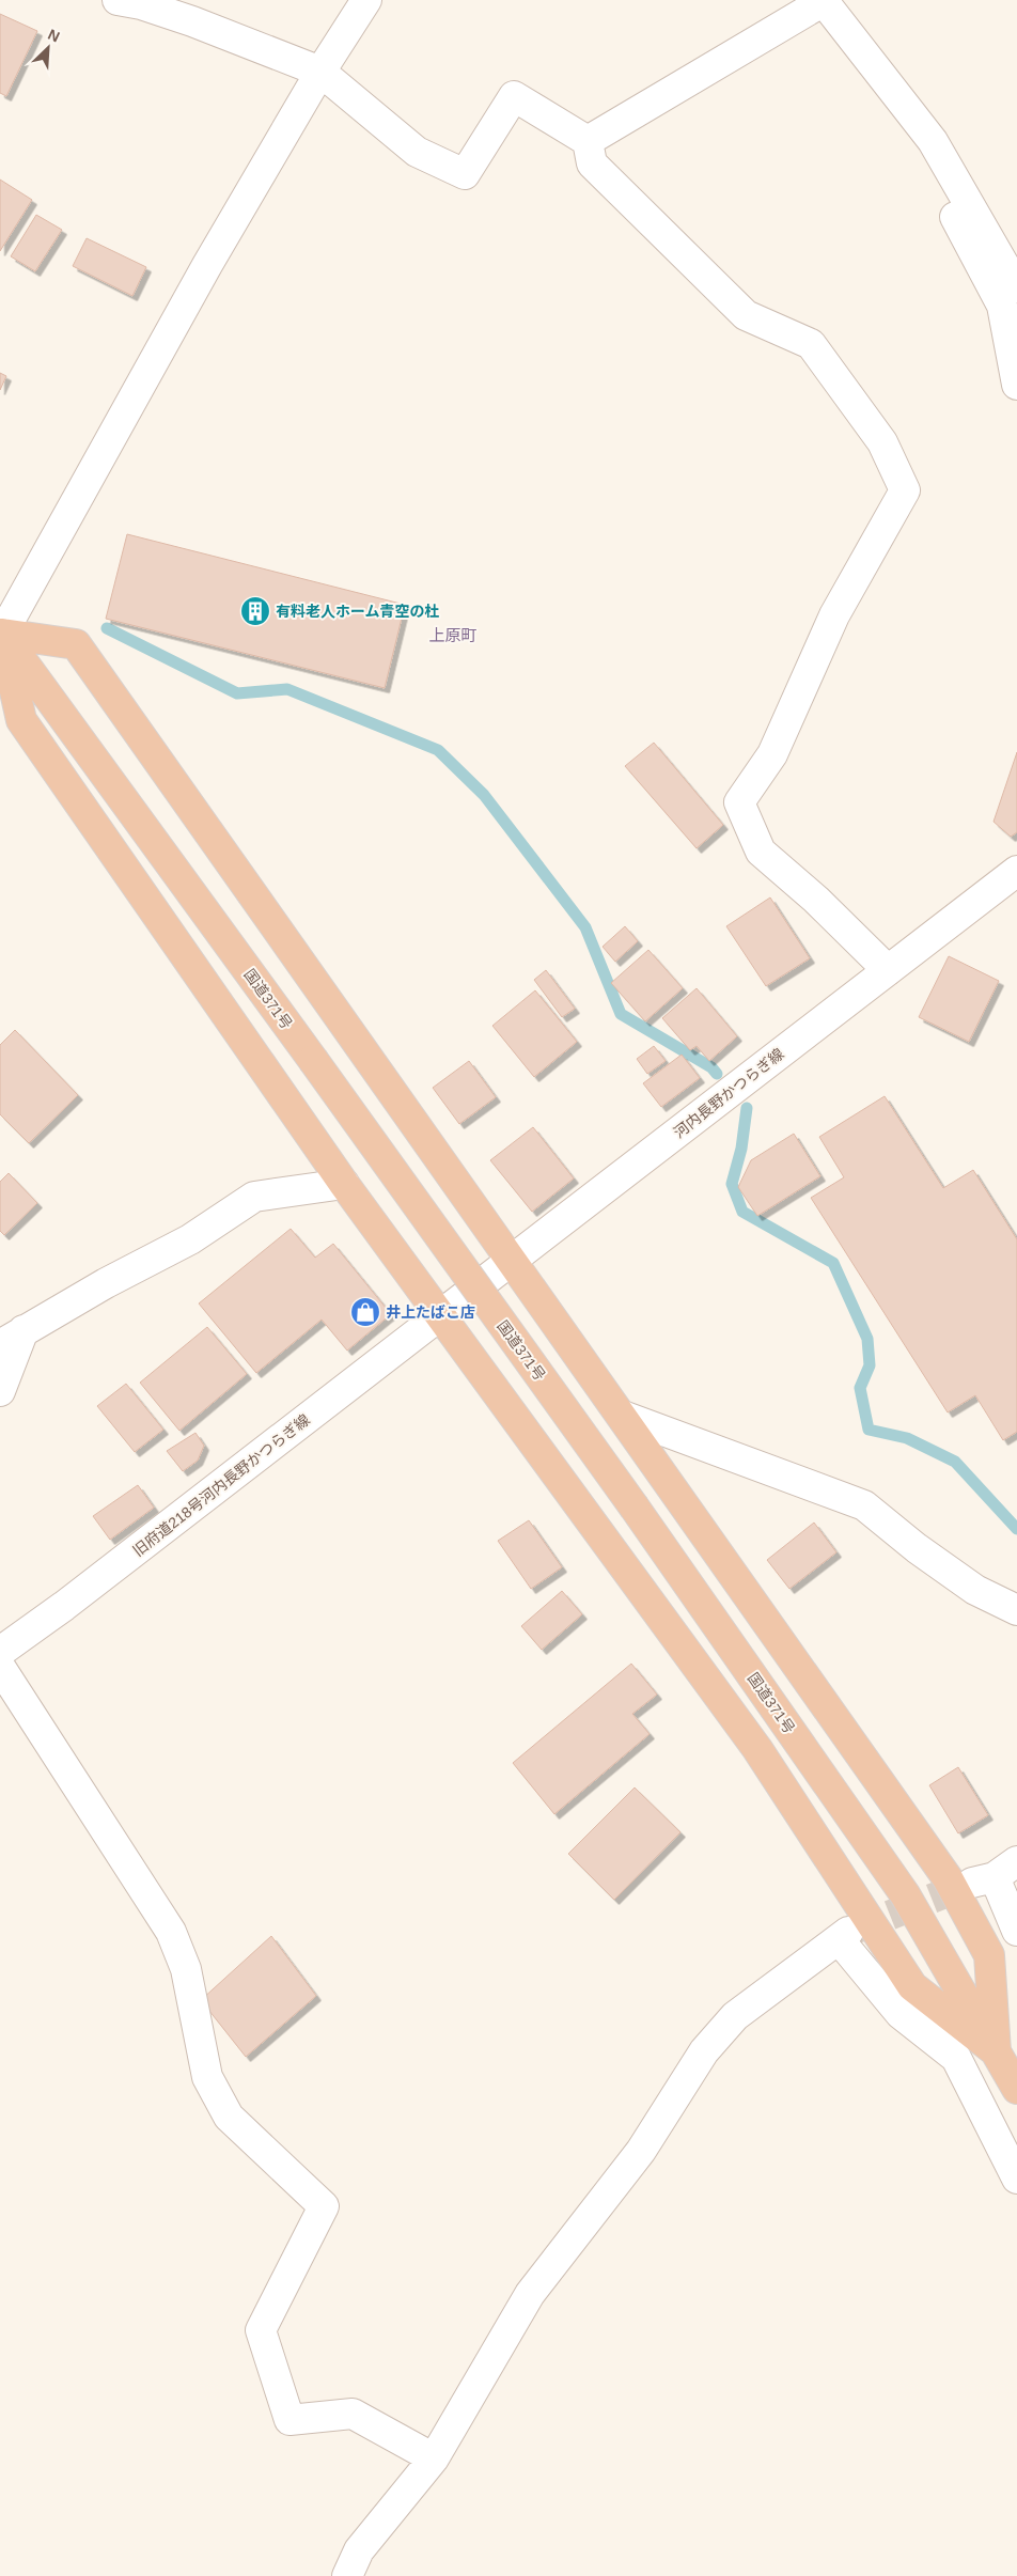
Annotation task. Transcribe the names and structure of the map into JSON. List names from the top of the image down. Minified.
{"streets":{"highway":["国道371号"],"street":["河内長野かつらぎ線","旧府道218号河内長野かつらぎ線"]},"crossings":[["河内長野かつらぎ線","旧府道218号河内長野かつらぎ線"]],"districts":["上原町"],"places":{"building":["有料老人ホーム青空の杜"],"shop":["井上たばこ店"]},"north":"top right"}
